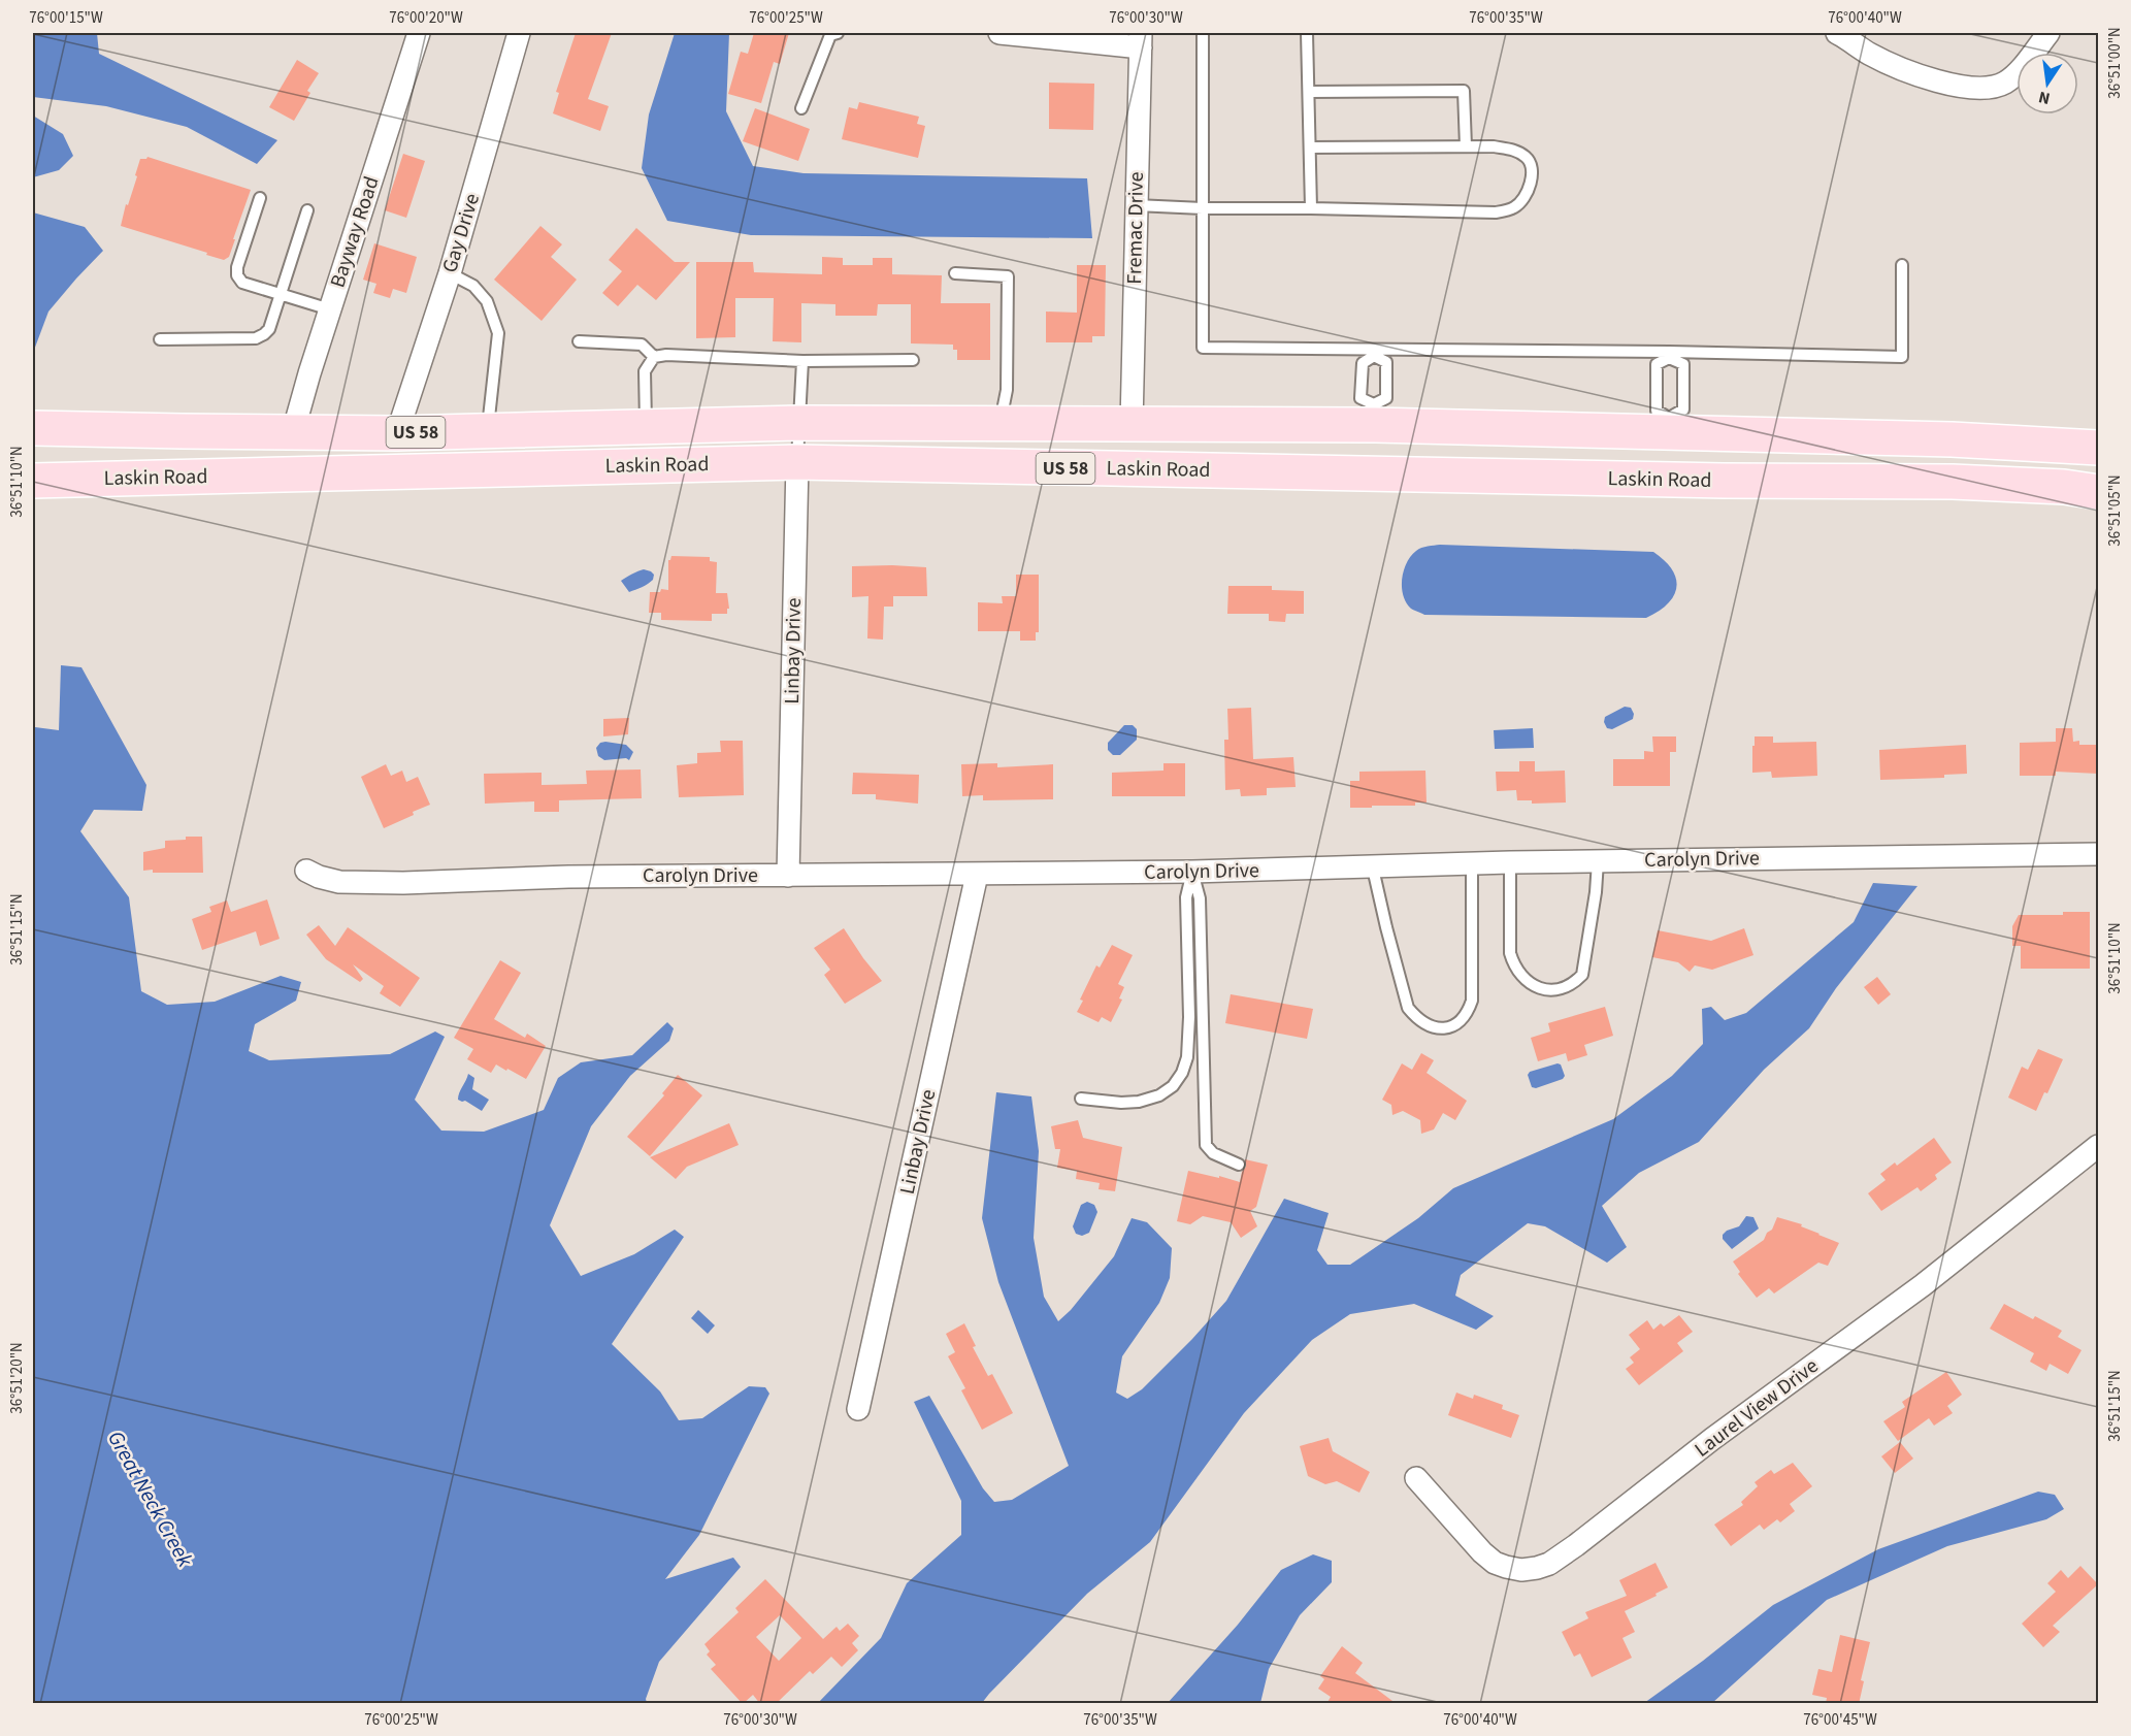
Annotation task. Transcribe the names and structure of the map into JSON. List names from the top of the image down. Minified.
{"streets":{"main road":["US 58","Laskin Road"],"street":["Fremac Drive","Bayway Road","Gay Drive","Linbay Drive","Carolyn Drive","Laurel View Drive"]},"crossings":[["Fremac Drive","Laskin Road"],["Bayway Road","Laskin Road"],["Gay Drive","Laskin Road"],["Laskin Road","Linbay Drive"],["Linbay Drive","Carolyn Drive"]],"water":["Great Neck Creek"],"north":"bottom","coordinates":["76°00'15\"W","76°00'20\"W","76°00'25\"W","76°00'30\"W","76°00'35\"W","76°00'40\"W","36°51'00\"N","36°51'10\"N","36°51'05\"N","36°51'15\"N","36°51'20\"N","76°00'45\"W"]}
